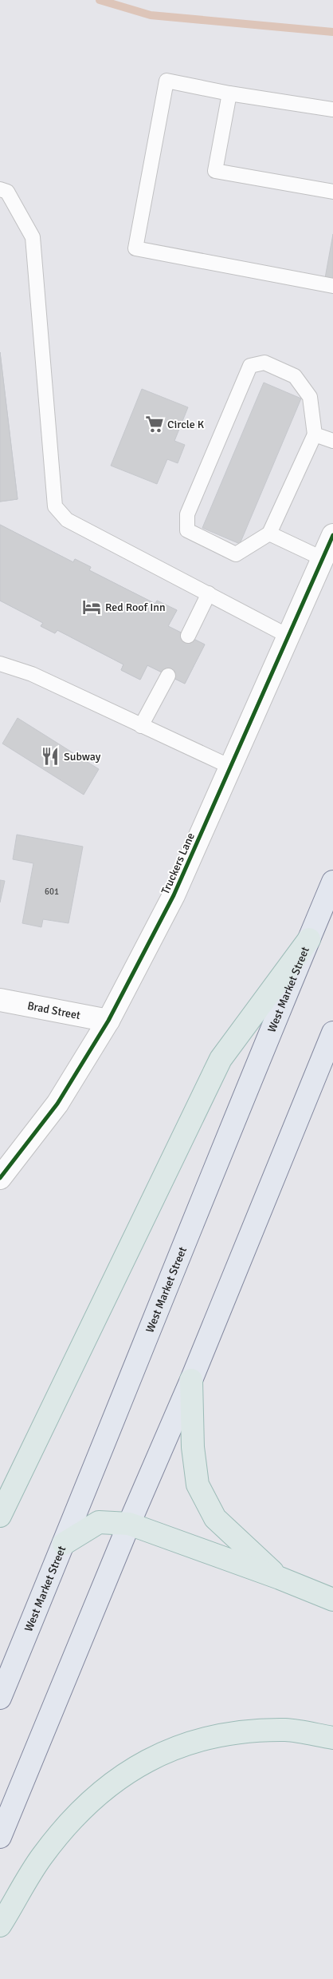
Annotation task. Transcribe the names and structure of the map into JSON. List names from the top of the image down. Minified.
{"streets":{"main road":["West Market Street"],"street":["Truckers Lane","Brad Street"]},"crossings":[["Truckers Lane","Brad Street"]],"places":{"supermarket":["Circle K"],"hotel":["Red Roof Inn"],"restaurant":["Subway"]},"house_numbers":["601"]}
